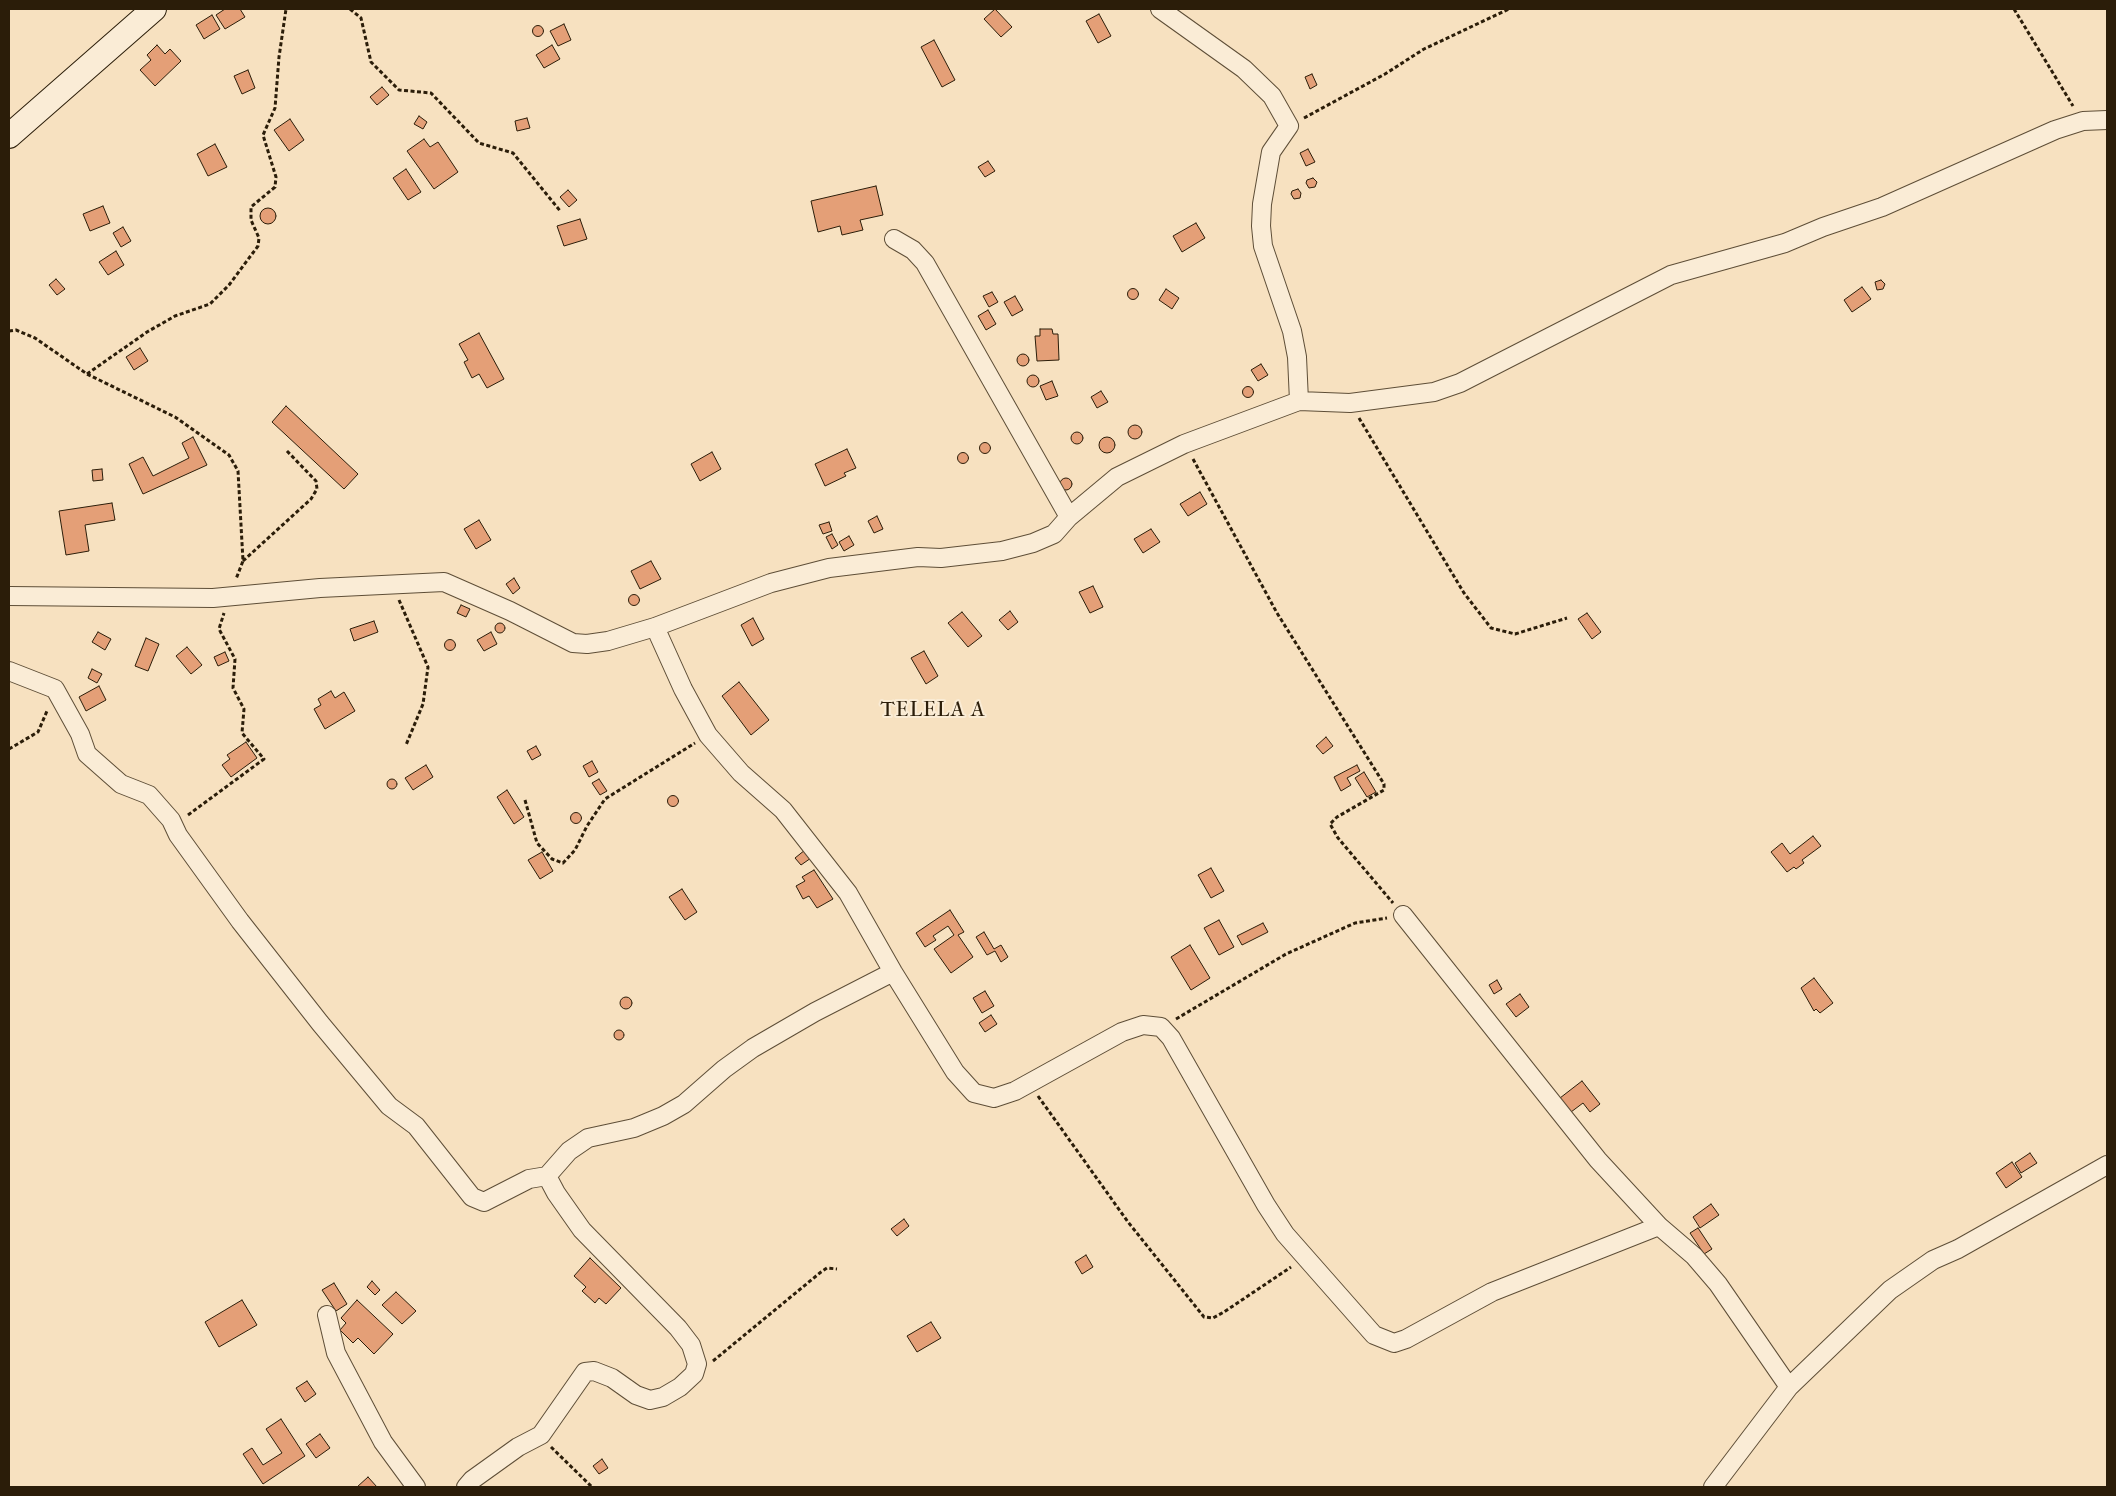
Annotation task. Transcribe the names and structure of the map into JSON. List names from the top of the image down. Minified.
{"districts":["TELELA A"]}
